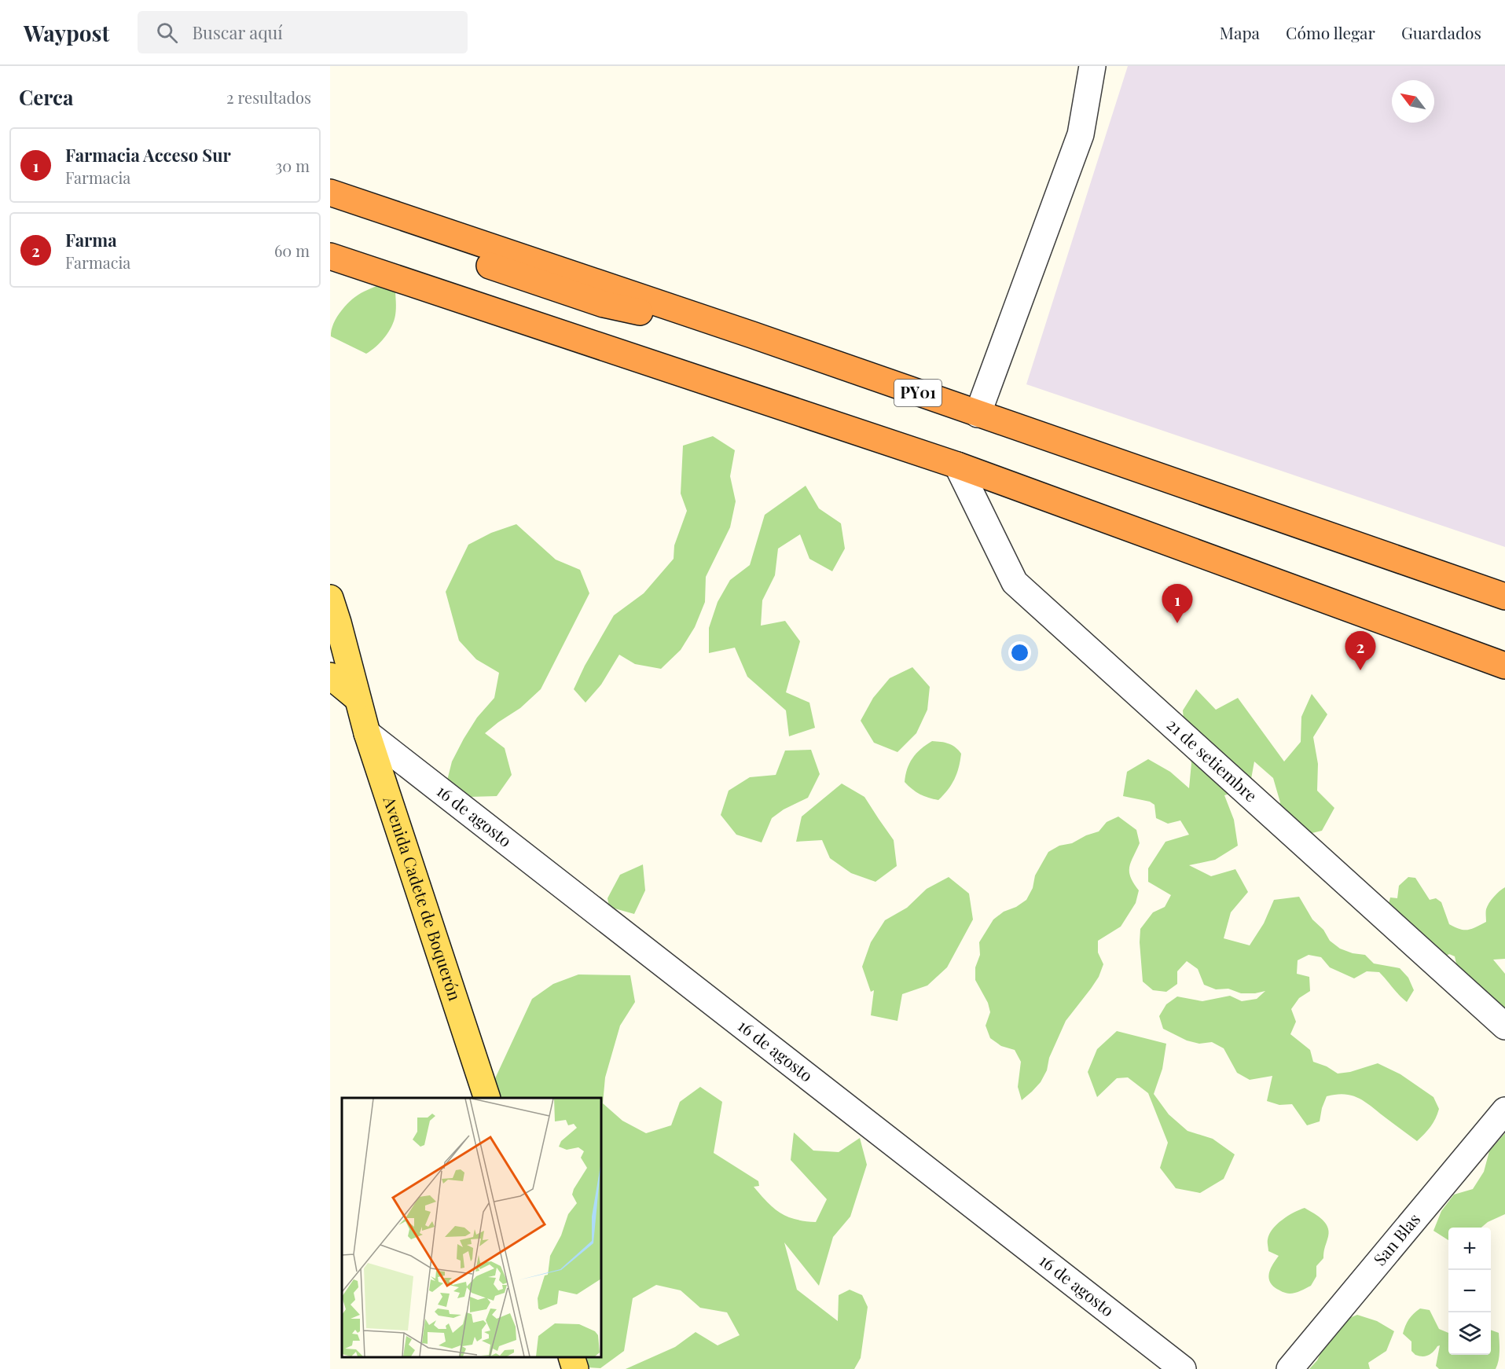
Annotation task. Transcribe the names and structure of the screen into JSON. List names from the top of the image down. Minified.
{"streets":{"highway":["PY01"],"main road":["Avenida Cadete de Boquerón"],"street":["21 de setiembre","16 de agosto","San Blas"]},"crossings":[["16 de agosto","Avenida Cadete de Boquerón"]],"north":"top left","page":{"header":"Waypost","search":"Buscar aquí","nav":["Mapa","Cómo llegar","Guardados"],"heading":["Cerca","2 resultados"],"list":[{"mark":"1","name":"Farmacia Acceso Sur","note":"Farmacia","value":"30 m"},{"mark":"2","name":"Farma","note":"Farmacia","value":"60 m"}],"pins":["1","2"],"map_buttons":["+","−"]}}
